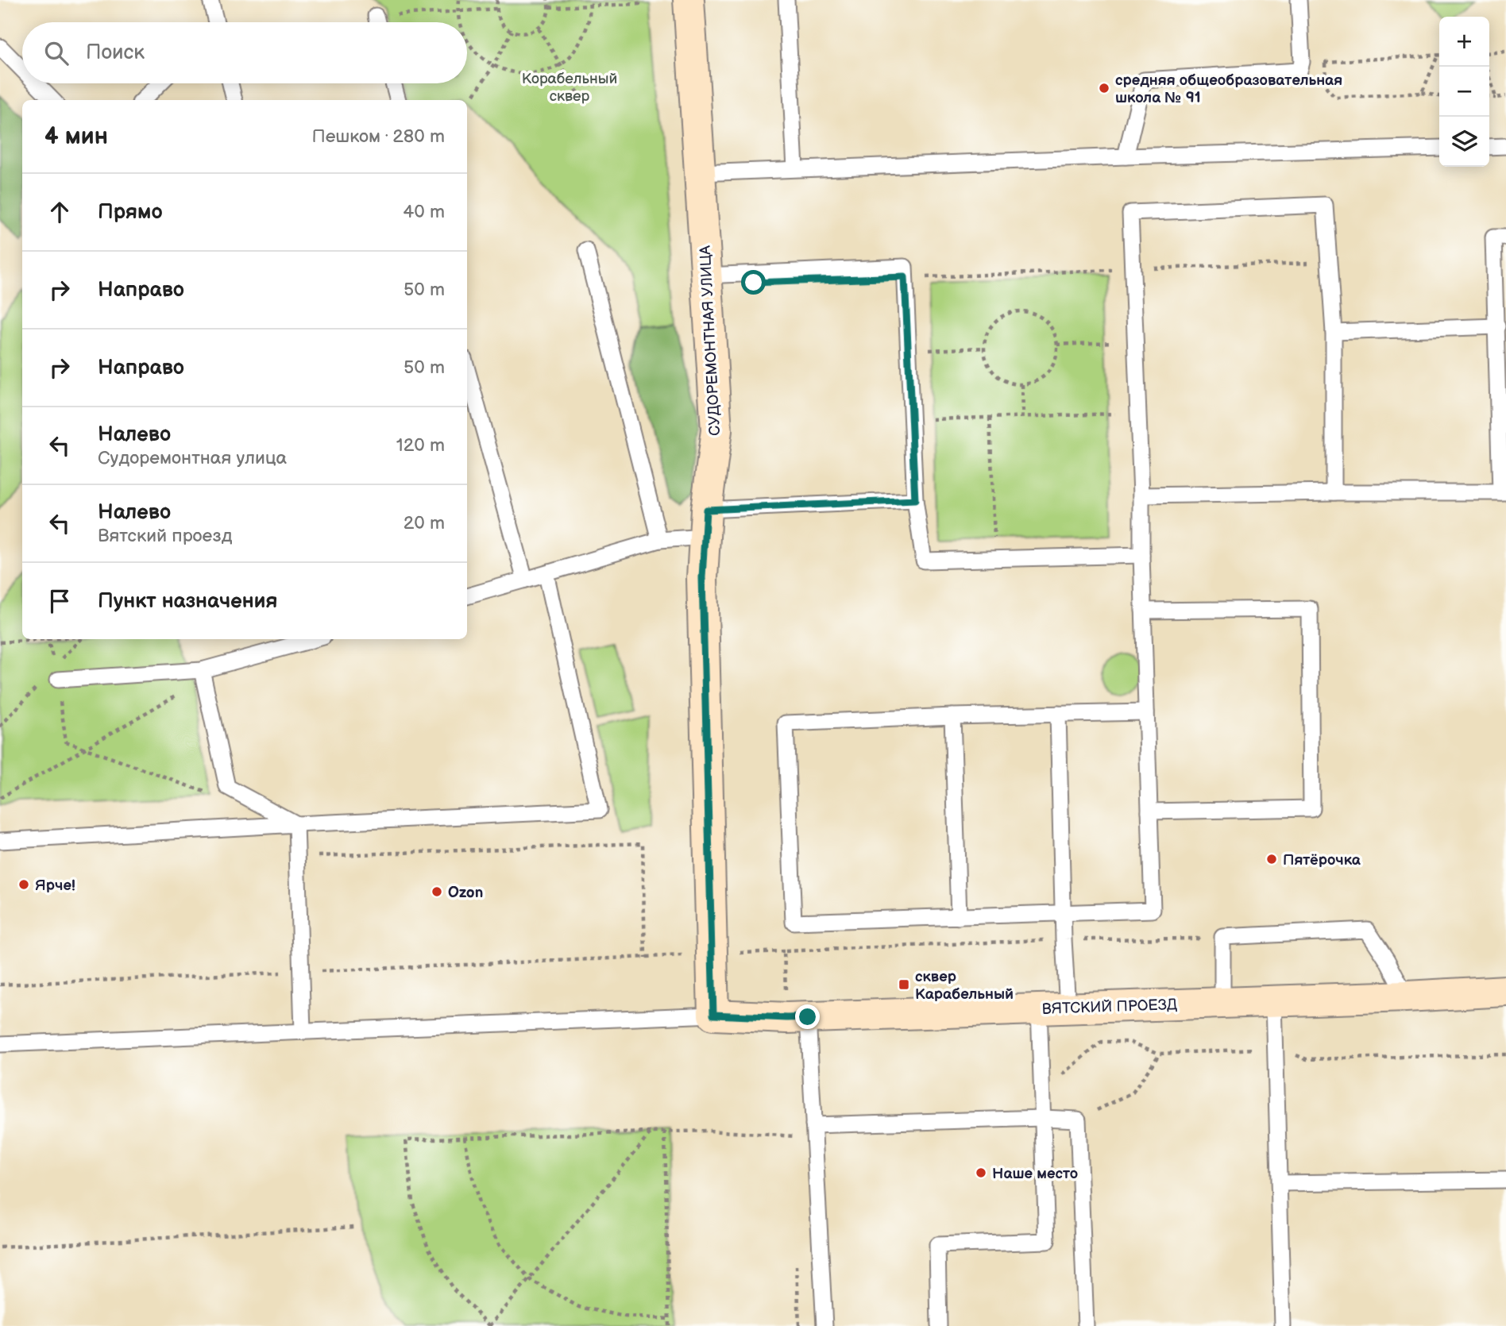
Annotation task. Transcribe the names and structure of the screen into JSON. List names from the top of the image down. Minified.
{"streets":{"street":["СУДОРЕМОНТНАЯ УЛИЦА","ВЯТСКИЙ ПРОЕЗД"]},"crossings":[["СУДОРЕМОНТНАЯ УЛИЦА","ВЯТСКИЙ ПРОЕЗД"]],"parks":["Корабельный сквер"],"places":{"other":["средняя общеобразовательная школа № 91","Пятёрочка","Ярче!","Ozon","Наше место"],"transit":["сквер Карабельный"]},"page":{"map_buttons":["+","−"],"search":"Поиск","heading":["4 мин","Пешком · 280 m"],"list":[["Прямо","40 m"],["Направо","50 m"],["Направо","50 m"],["Налево","Судоремонтная улица","120 m"],["Налево","Вятский проезд","20 m"],"Пункт назначения"]}}
